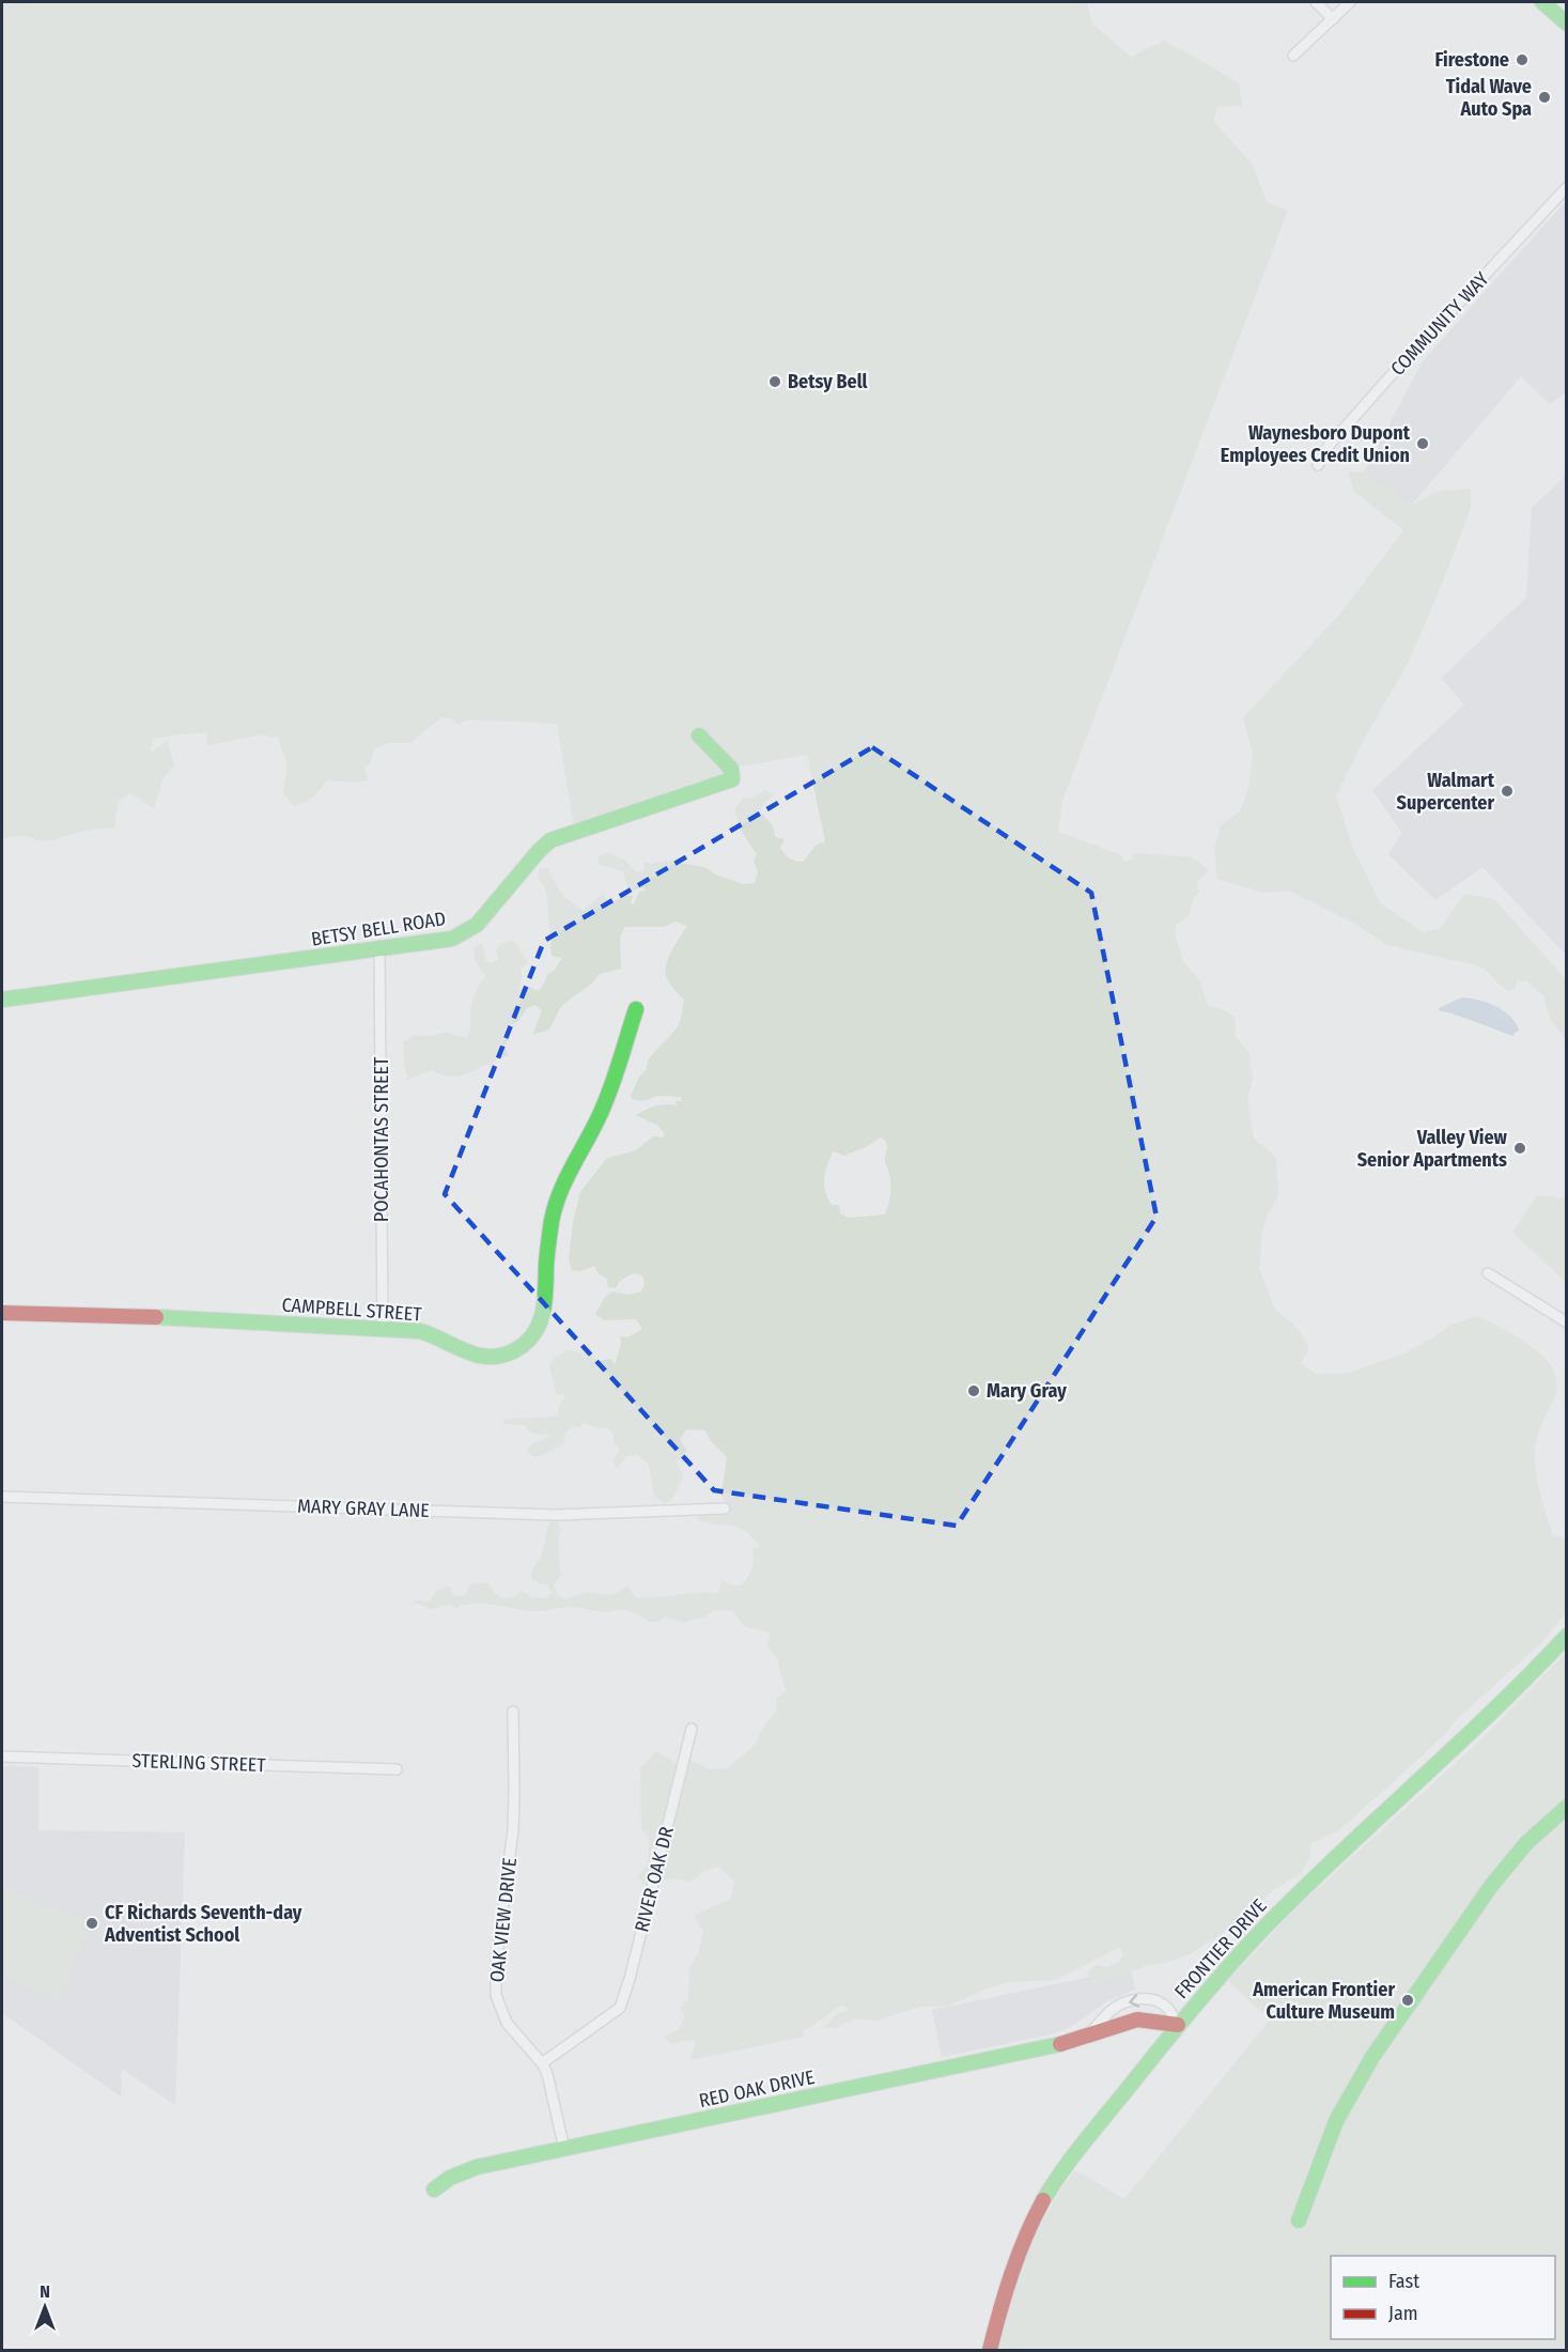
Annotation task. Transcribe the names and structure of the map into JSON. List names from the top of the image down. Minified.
{"streets":{"street":["COMMUNITY WAY","BETSY BELL ROAD","POCAHONTAS STREET","CAMPBELL STREET","MARY GRAY LANE","STERLING STREET","RIVER OAK DR","OAK VIEW DRIVE","FRONTIER DRIVE","RED OAK DRIVE"]},"crossings":[["BETSY BELL ROAD","POCAHONTAS STREET"],["POCAHONTAS STREET","CAMPBELL STREET"],["RIVER OAK DR","OAK VIEW DRIVE"],["OAK VIEW DRIVE","RED OAK DRIVE"],["FRONTIER DRIVE","RED OAK DRIVE"]],"places":["Firestone","Tidal Wave Auto Spa","Betsy Bell","Waynesboro Dupont Employees Credit Union","Walmart Supercenter","Valley View Senior Apartments","Mary Gray","CF Richards Seventh-day Adventist School","American Frontier Culture Museum"],"legend":["Fast","Jam"],"north":"top"}
